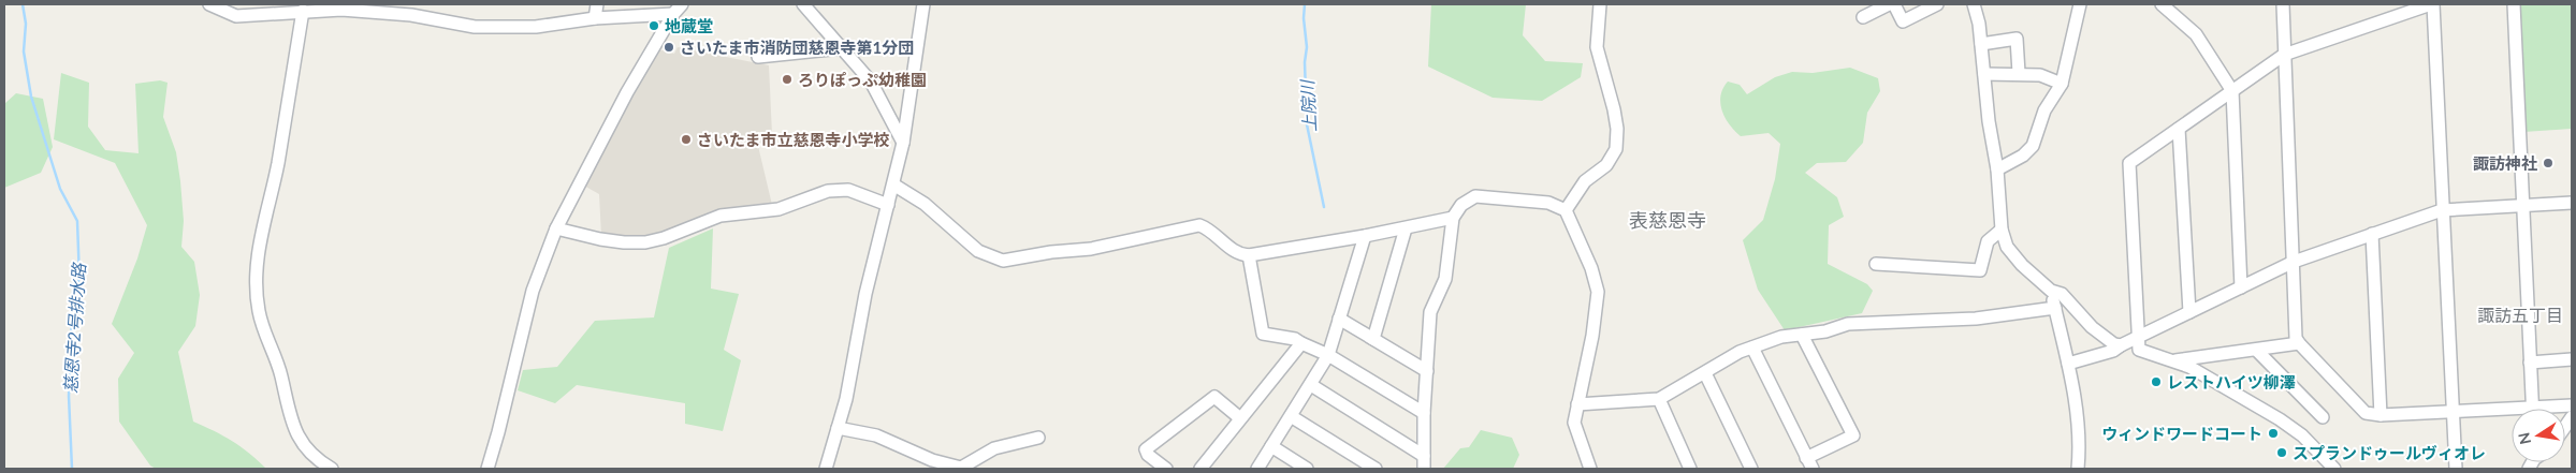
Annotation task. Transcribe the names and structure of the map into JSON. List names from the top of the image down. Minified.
{"districts":["表慈恩寺","諏訪五丁目"],"water":["上院川","慈恩寺2号排水路"],"places":["地蔵堂","さいたま市消防団慈恩寺第1分団","ろりぽっぷ幼稚園","さいたま市立慈恩寺小学校","諏訪神社","レストハイツ柳澤","ウィンドワードコート","スプランドゥールヴィオレ"],"north":"left"}
